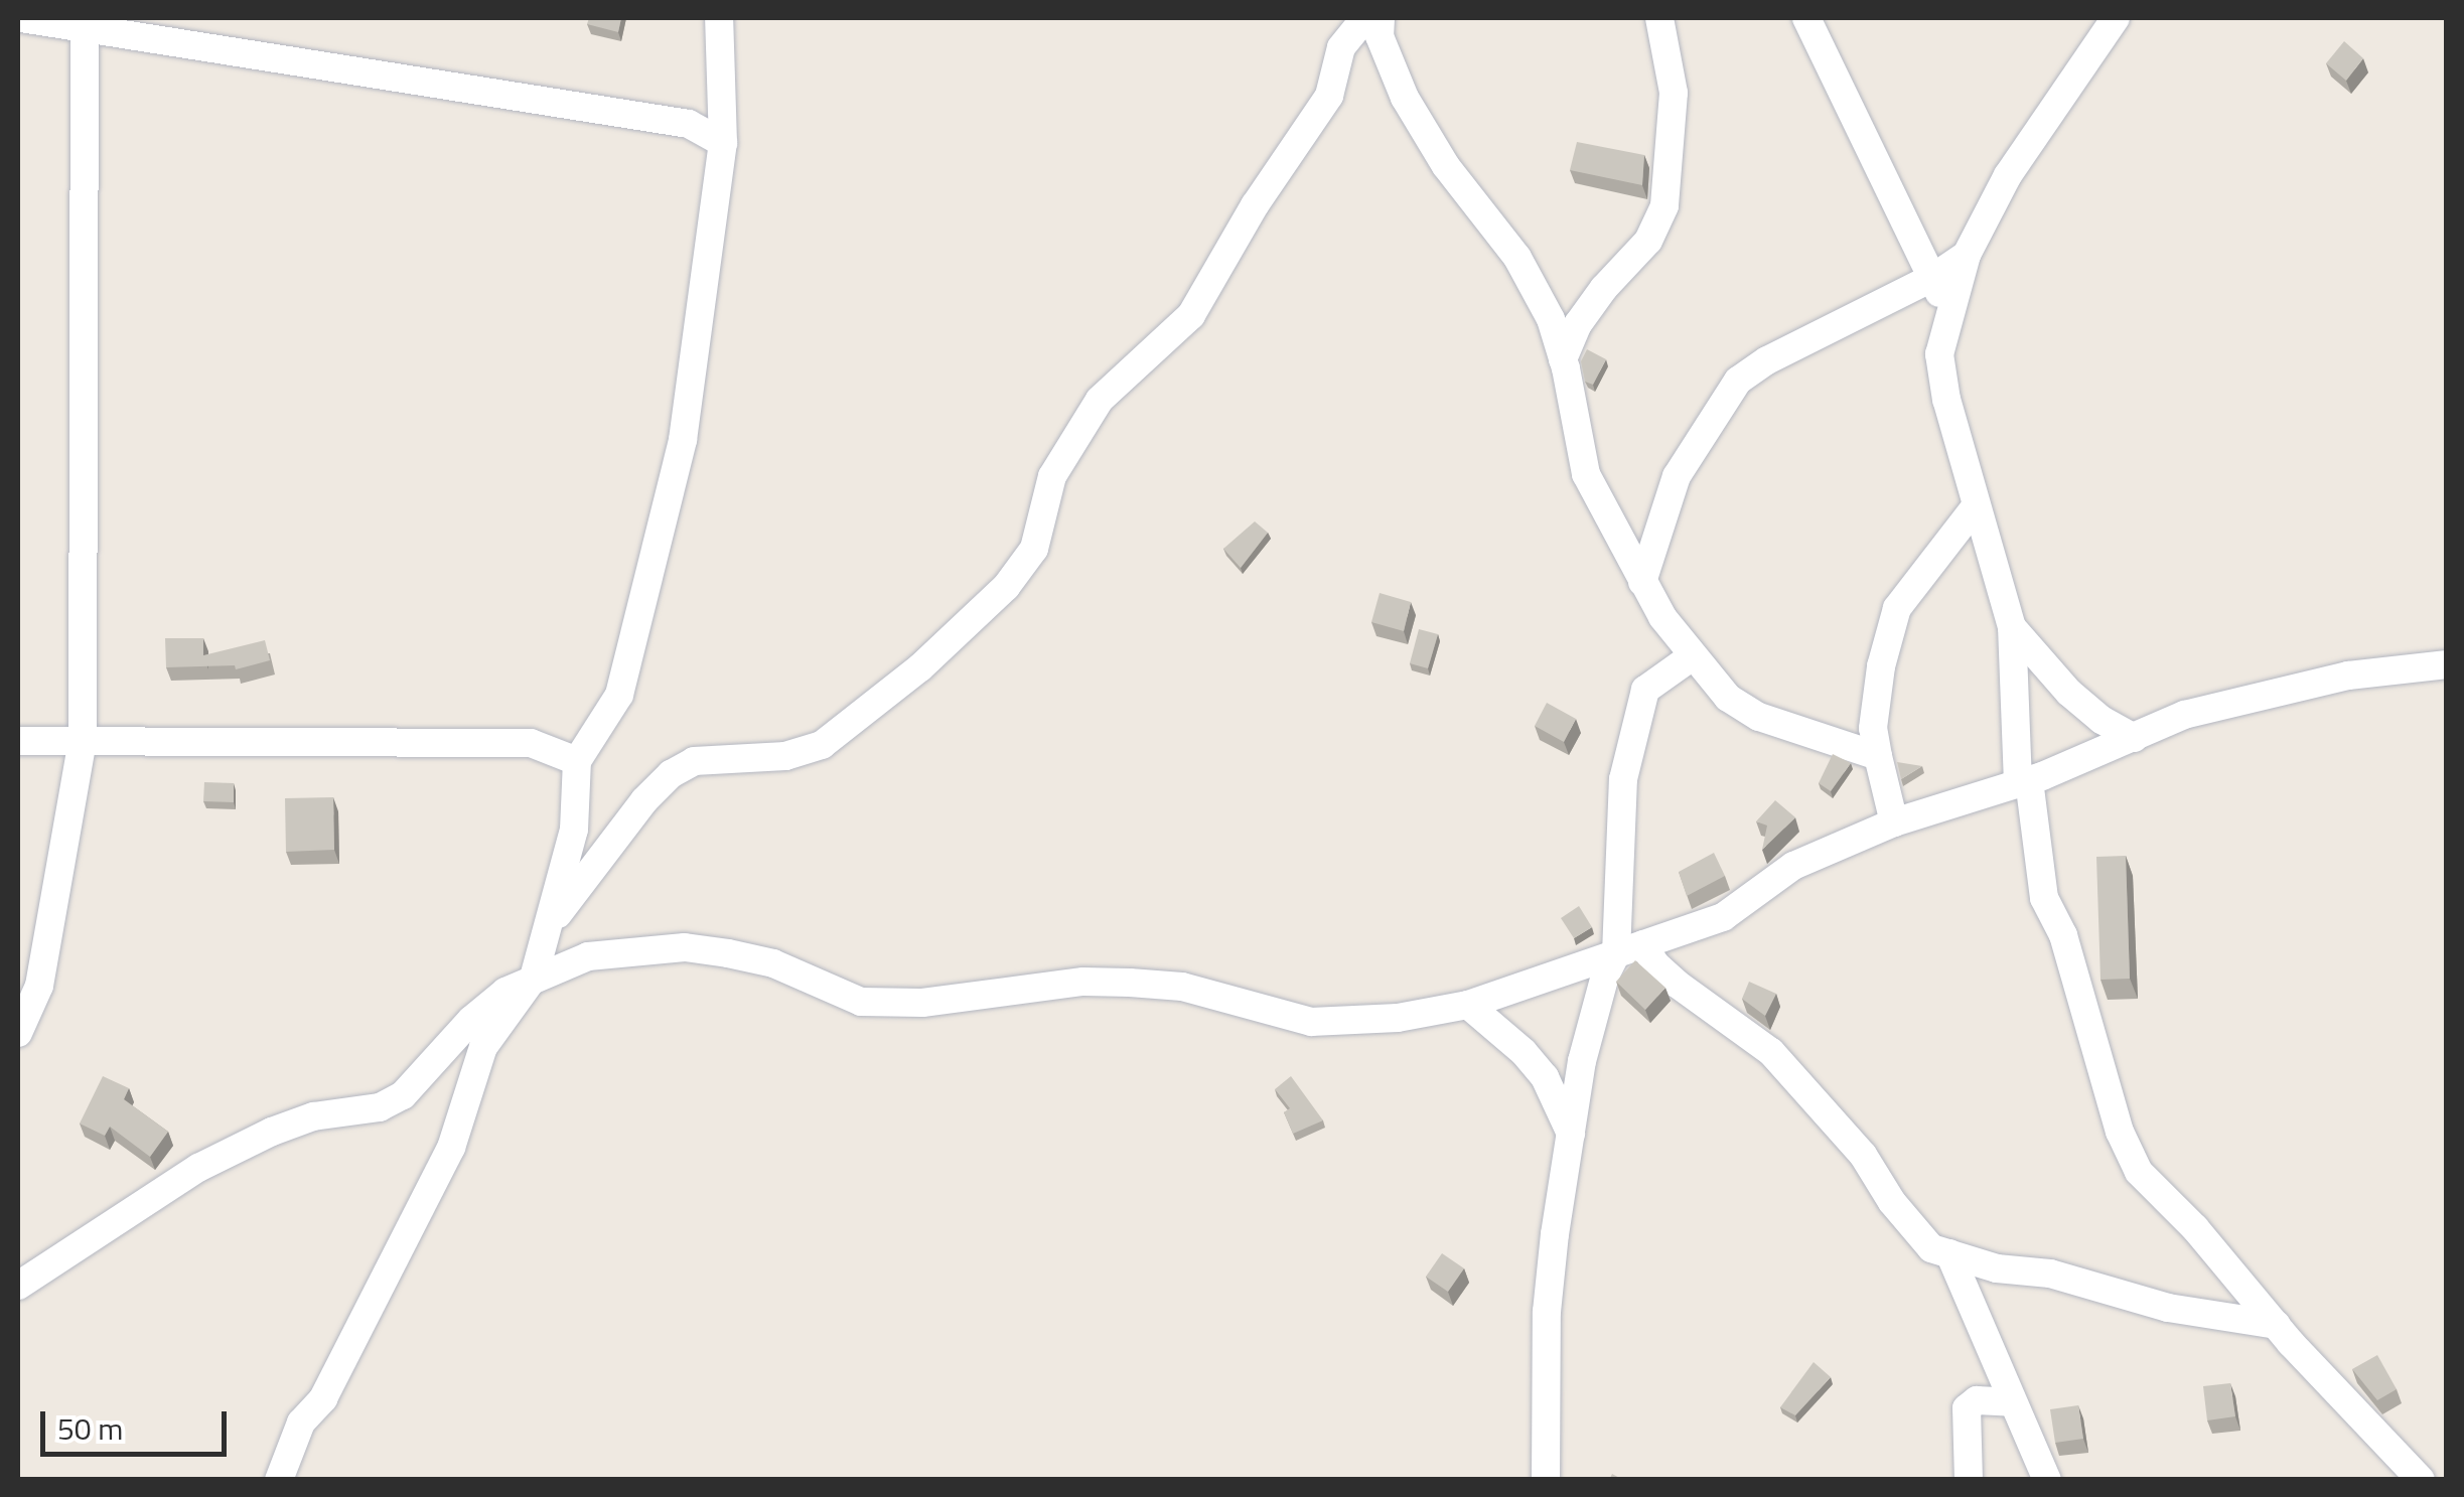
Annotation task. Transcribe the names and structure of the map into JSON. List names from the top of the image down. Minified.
{"scale_bar":"50 m"}
